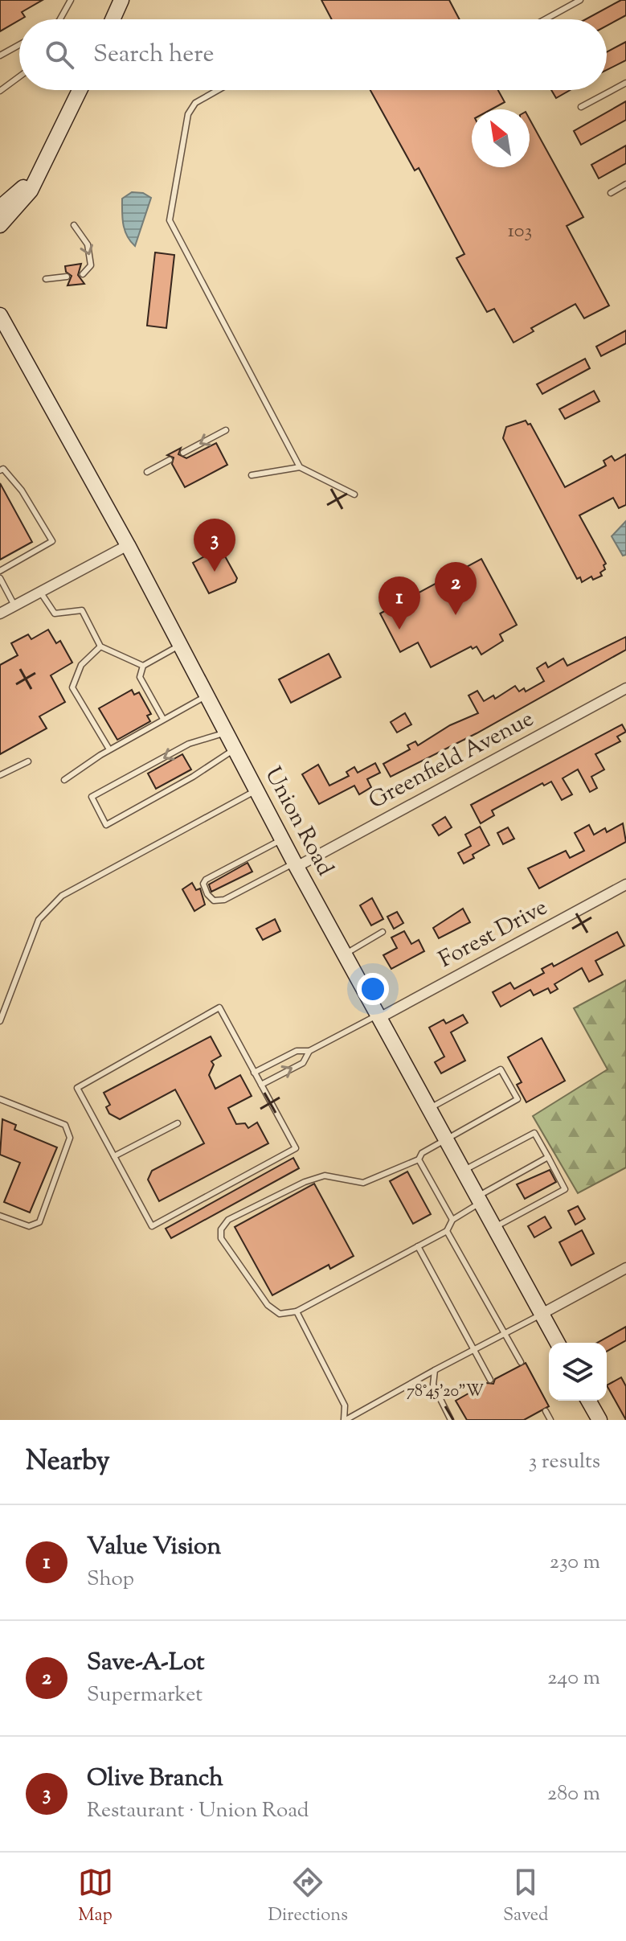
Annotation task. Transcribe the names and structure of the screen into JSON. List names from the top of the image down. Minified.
{"streets":{"main road":["Union Road"],"street":["Greenfield Avenue","Forest Drive"]},"crossings":[["Greenfield Avenue","Union Road"],["Union Road","Forest Drive"]],"house_numbers":["103"],"north":"top left","page":{"search":"Search here","pins":["3","2","1"],"heading":["Nearby","3 results"],"list":[{"mark":"1","name":"Value Vision","note":"Shop","value":"230 m"},{"mark":"2","name":"Save-A-Lot","note":"Supermarket","value":"240 m"},{"mark":"3","name":"Olive Branch","note":"Restaurant · Union Road","value":"280 m"}],"nav":["Map","Directions","Saved"]},"coordinates":["78°45'20\"W"]}
